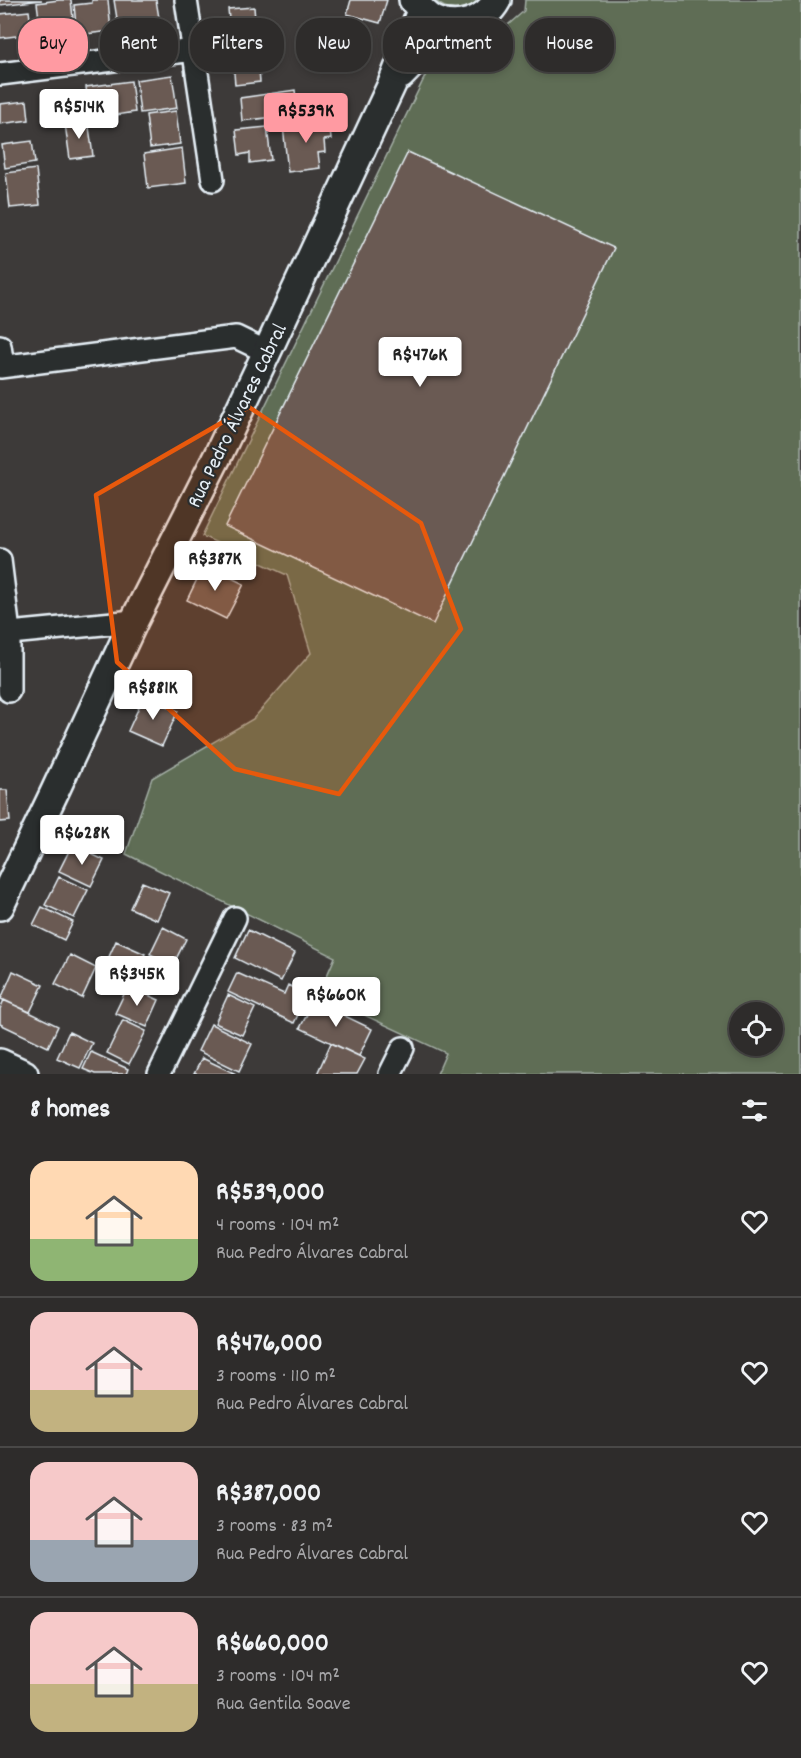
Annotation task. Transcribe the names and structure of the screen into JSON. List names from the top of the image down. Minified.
{"streets":{"street":["Rua Pedro Álvares Cabral"]},"page":{"chip":["Buy","Rent","Filters","New","Apartment","House"],"price":["R$514K","R$539K","R$476K","R$387K","R$881K","R$628K","R$345K","R$660K"],"heading":"8 homes","list":[{"name":"R$539,000","note":"4 rooms · 104 m² · Rua Pedro Álvares Cabral"},{"name":"R$476,000","note":"3 rooms · 110 m² · Rua Pedro Álvares Cabral"},{"name":"R$387,000","note":"3 rooms · 83 m² · Rua Pedro Álvares Cabral"},{"name":"R$660,000","note":"3 rooms · 104 m² · Rua Gentila Soave"}]}}
